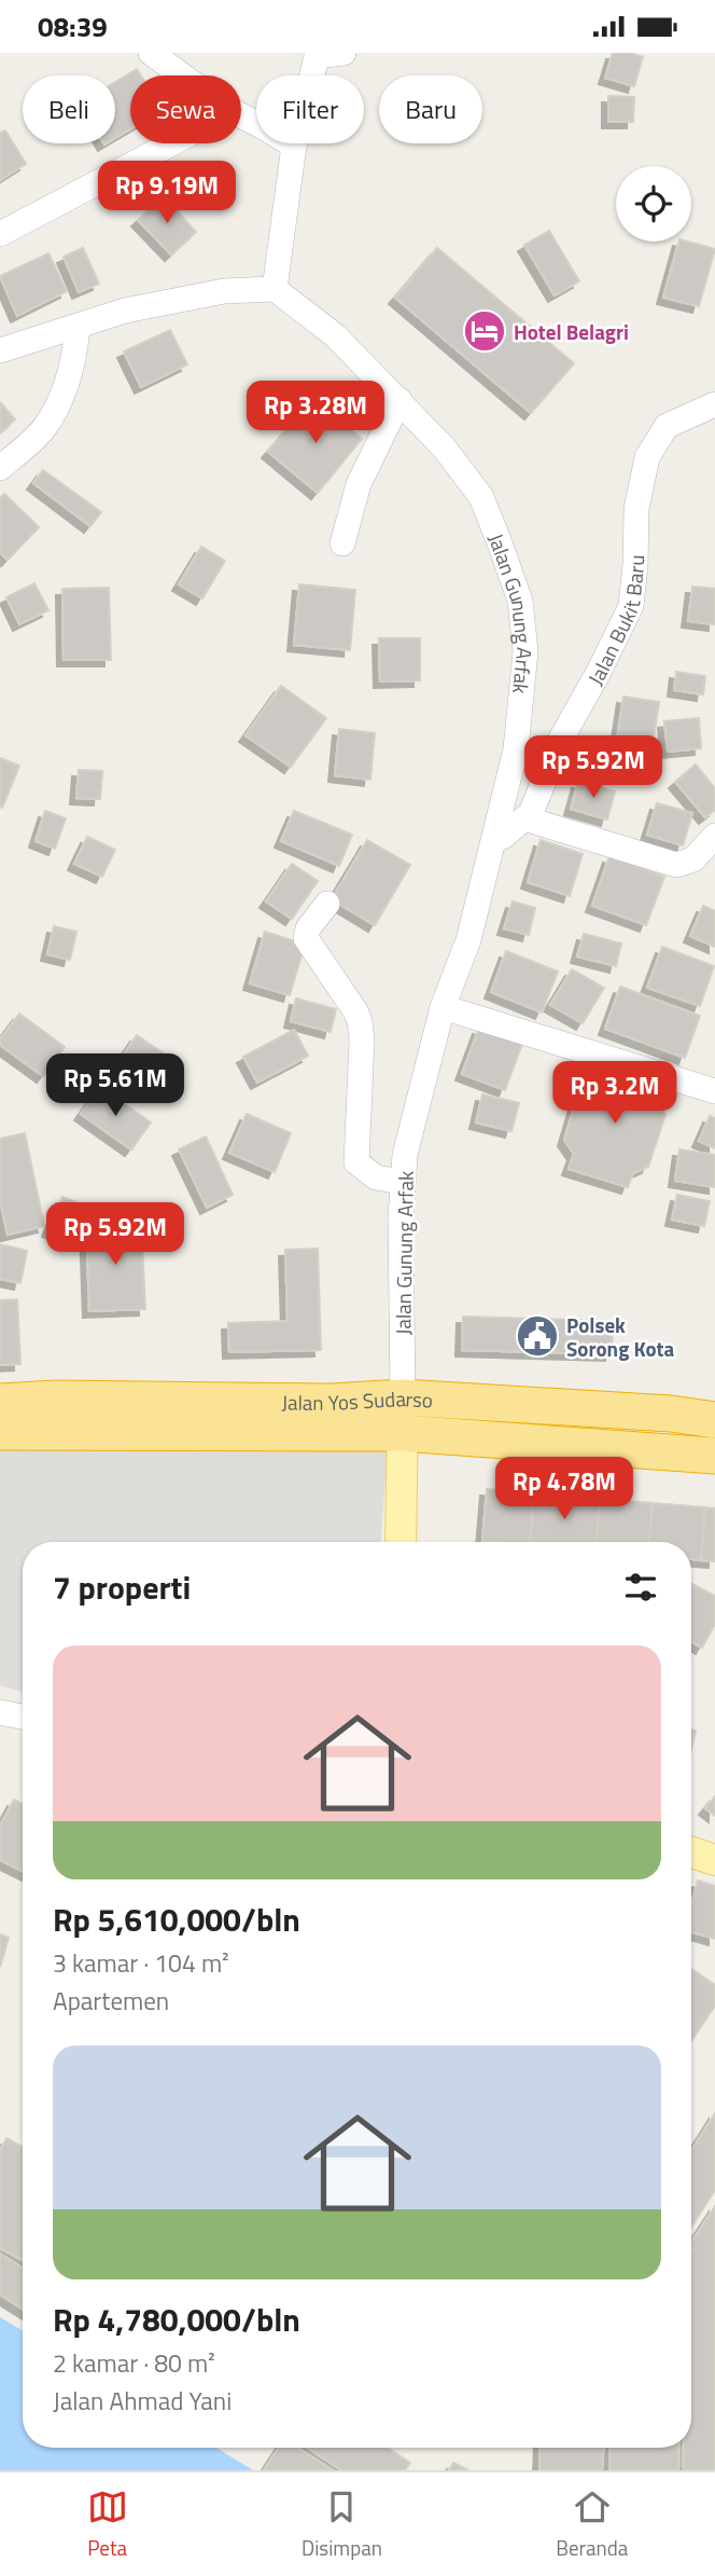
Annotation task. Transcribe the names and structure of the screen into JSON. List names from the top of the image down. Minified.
{"streets":{"highway":["Jalan Yos Sudarso"],"main road":["Jalan Gunung Arfak"],"street":["Jalan Bukit Baru"]},"crossings":[["Jalan Gunung Arfak","Jalan Bukit Baru"],["Jalan Gunung Arfak","Jalan Yos Sudarso"]],"places":{"hotel":["Hotel Belagri"],"public building":["Polsek Sorong Kota"]},"page":{"status":"08:39","chip":["Beli","Sewa","Filter","Baru"],"price":["Rp 9.19M","Rp 3.28M","Rp 5.92M","Rp 5.61M","Rp 3.2M","Rp 5.92M","Rp 4.78M"],"heading":"7 properti","list":[{"name":"Rp 5,610,000/bln","note":"3 kamar · 104 m² · Apartemen"},{"name":"Rp 4,780,000/bln","note":"2 kamar · 80 m² · Jalan Ahmad Yani"}],"tabs":["Peta","Disimpan","Beranda"]}}
